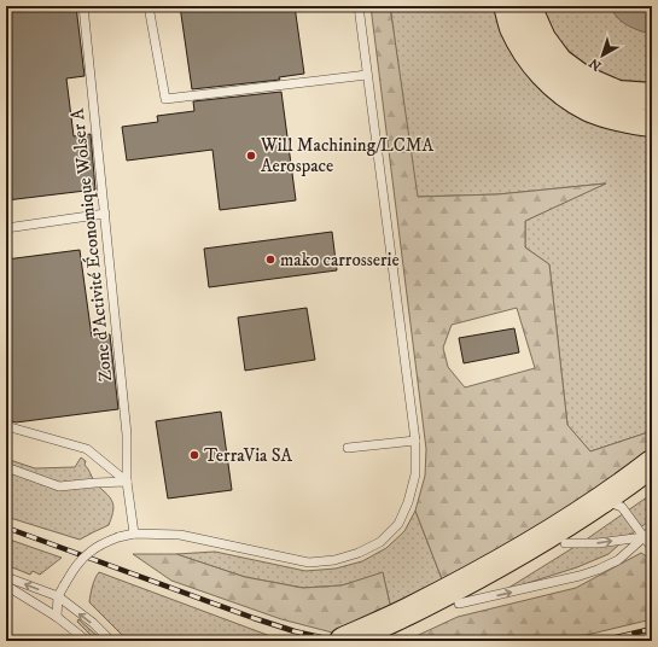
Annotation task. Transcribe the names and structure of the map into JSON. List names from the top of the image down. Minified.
{"streets":{"lane":["Zone d'Activité Économique Wolser A"]},"places":["Will Machining/LCMA Aerospace","mako carrosserie","TerraVia SA"],"north":"bottom left"}
